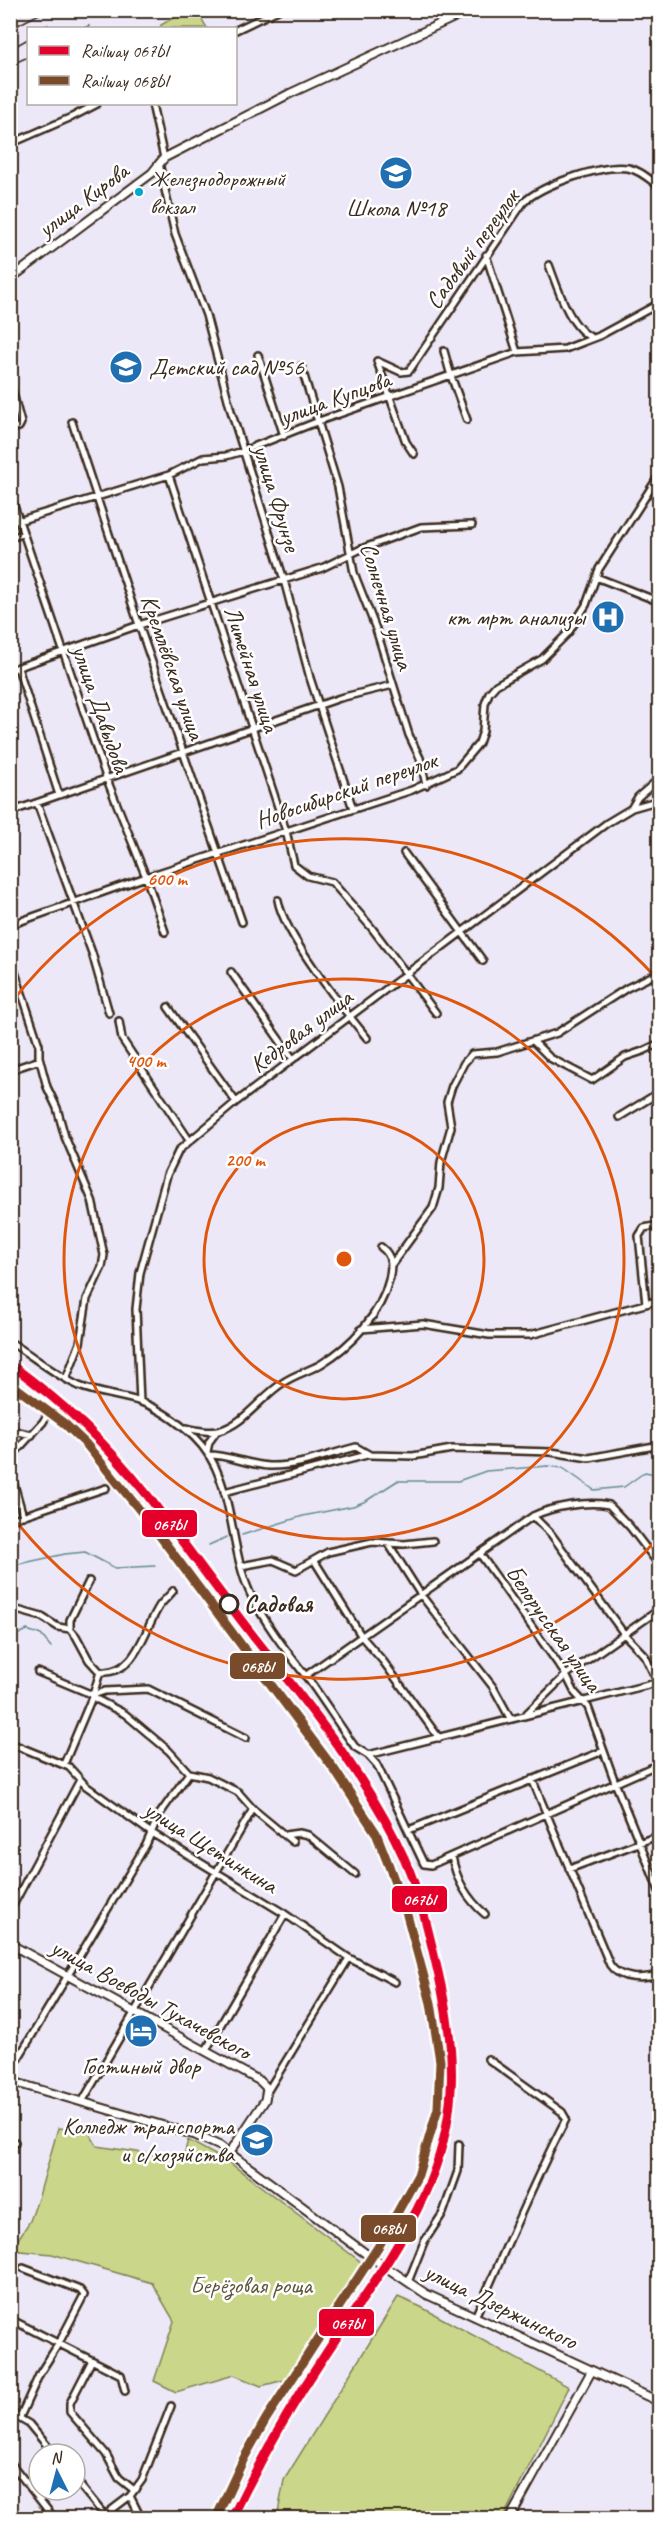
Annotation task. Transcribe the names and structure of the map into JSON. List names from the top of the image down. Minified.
{"streets":{"main road":["улица Кирова","улица Воеводы Тухачевского","улица Дзержинского"],"street":["Садовый переулок","улица Купцова","улица Фрунзе","Солнечная улица","Кремлёвская улица","Литейная улица","улица Давыдова","Новосибирский переулок","Кедровая улица","Белорусская улица","улица Щетинкина"]},"crossings":[["улица Кирова","улица Фрунзе"],["Садовый переулок","улица Купцова"],["улица Купцова","улица Фрунзе"],["улица Купцова","Солнечная улица"],["улица Купцова","Кремлёвская улица"],["улица Купцова","Литейная улица"],["улица Купцова","улица Давыдова"],["улица Фрунзе","Новосибирский переулок"],["Солнечная улица","Новосибирский переулок"],["Кремлёвская улица","Новосибирский переулок"],["Литейная улица","Новосибирский переулок"],["Литейная улица","Кедровая улица"],["улица Давыдова","Новосибирский переулок"]],"parks":["Берёзовая роща"],"places":{"school or university":["Школа №18","Детский сад №56","Колледж транспорта и с/хозяйства"],"other":["Железнодорожный вокзал","Садовая"],"hospital":["кт мрт анализы"],"hotel":["Гостиный двор"]},"lines":["rail line 067Ы","rail line 068Ы"],"legend":["Railway 067Ы","Railway 068Ы"],"north":"top","rings":["600 m","400 m","200 m"]}
